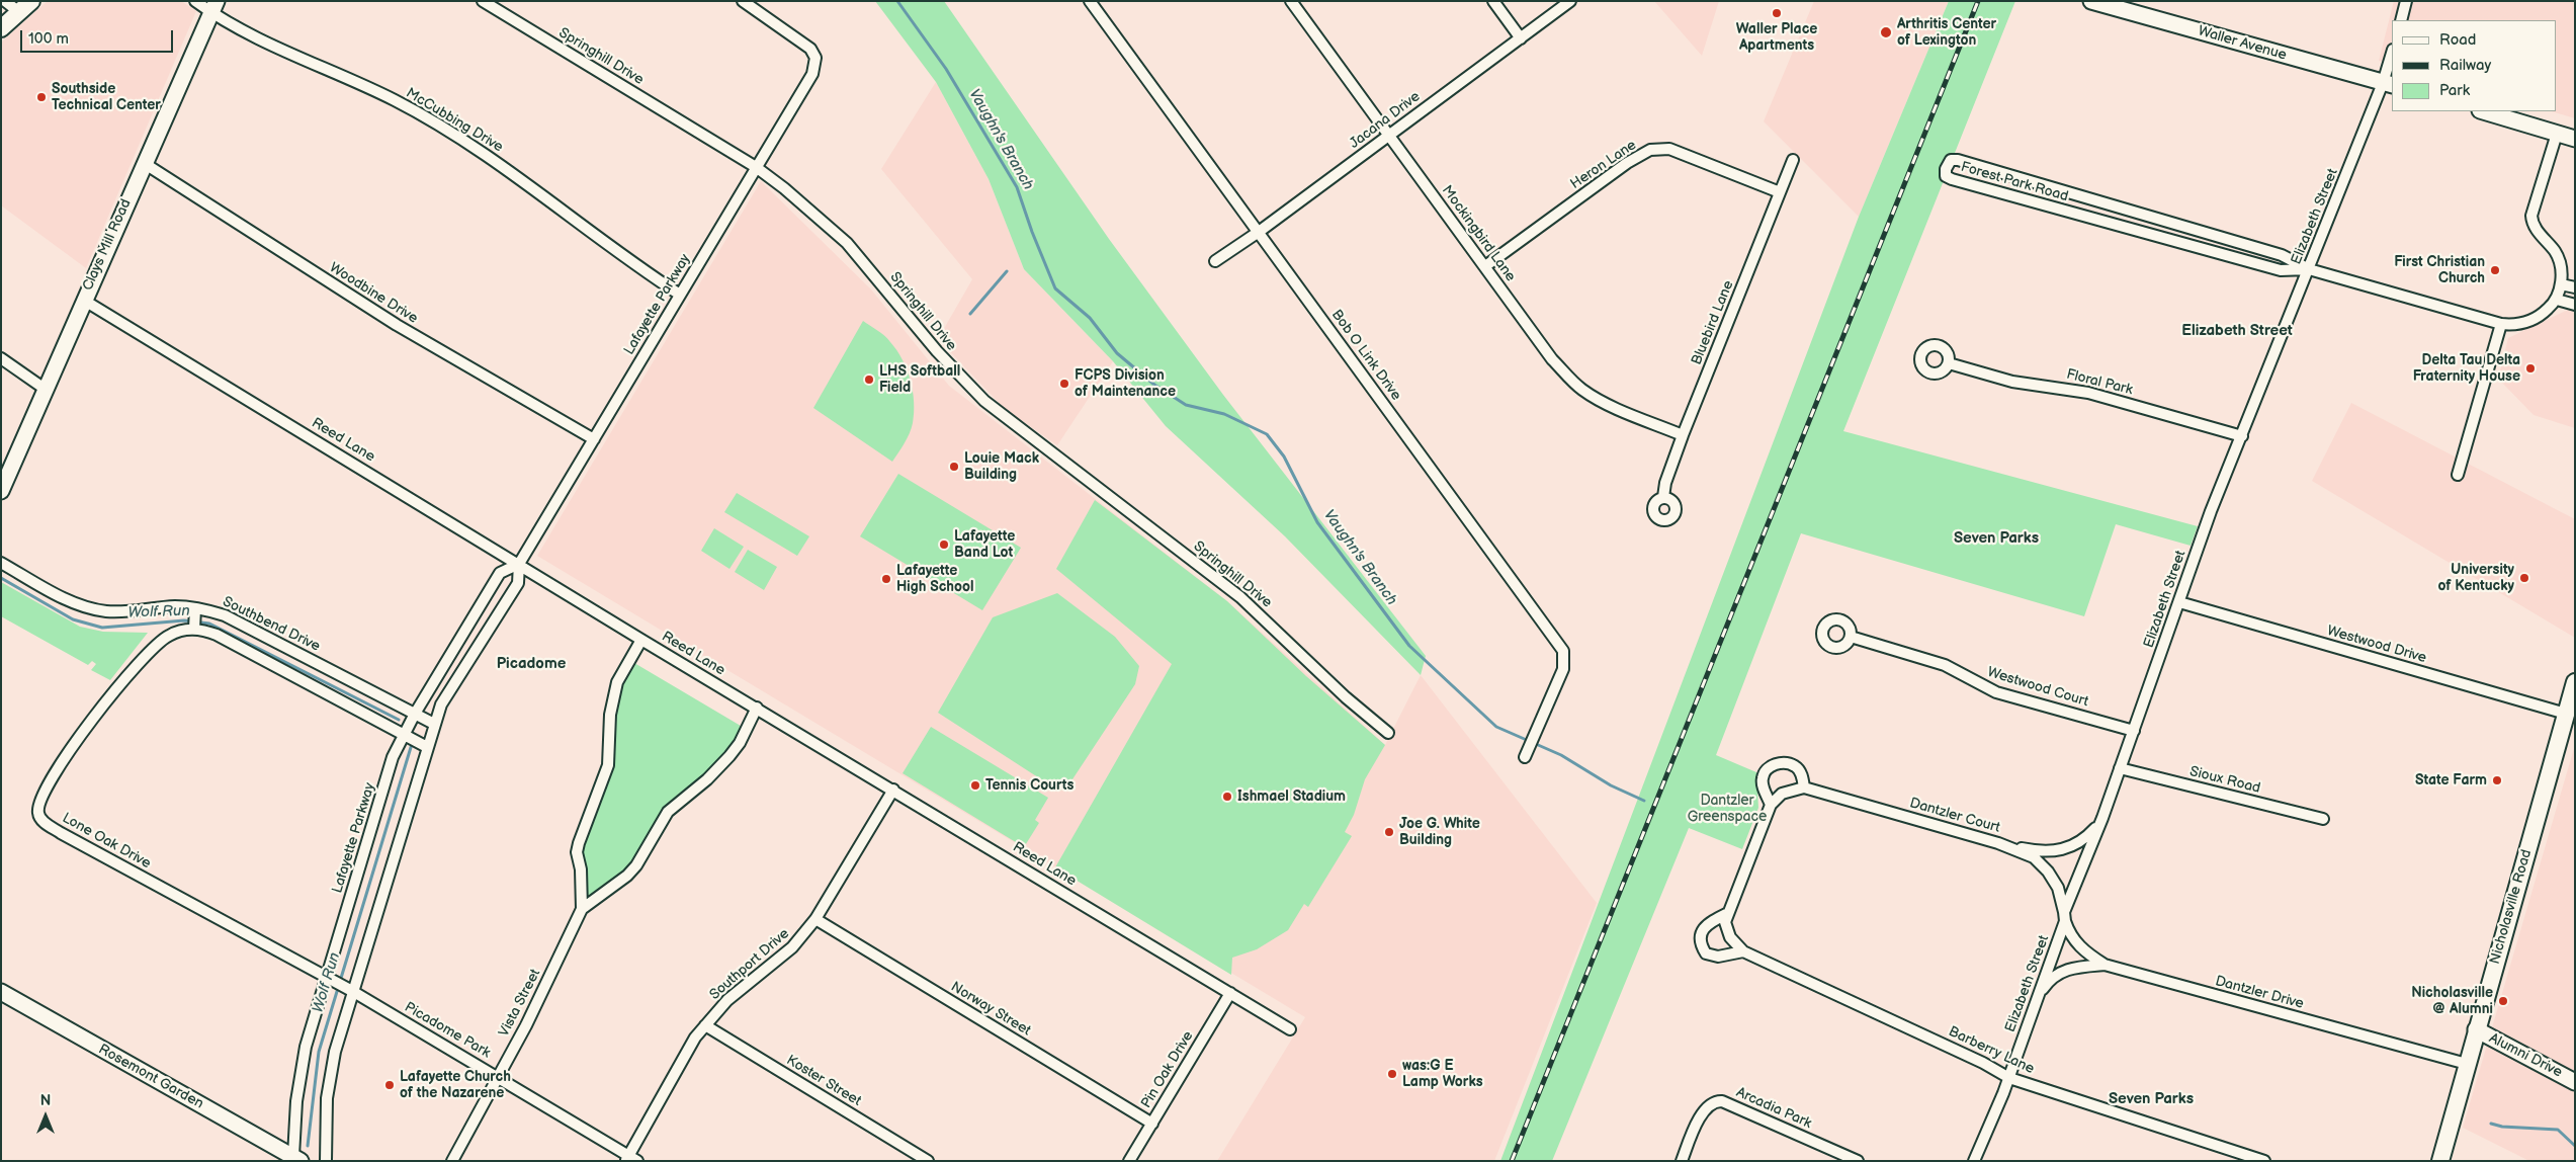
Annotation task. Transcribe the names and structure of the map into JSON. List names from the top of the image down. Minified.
{"streets":{"main road":["Waller Avenue","Clays Mill Road","Nicholasville Road","Alumni Drive","Rosemont Garden"],"street":["Springhill Drive","McCubbing Drive","Jacana Drive","Heron Lane","Forest Park Road","Elizabeth Street","Mockingbird Lane","Woodbine Drive","Lafayette Parkway","Bluebird Lane","Bob O Link Drive","Floral Park","Reed Lane","Southbend Drive","Westwood Drive","Westwood Court","Sioux Road","Dantzler Court","Lone Oak Drive","Southport Drive","Dantzler Drive","Vista Street","Norway Street","Picadome Park","Barberry Lane","Pin Oak Drive","Koster Street","Arcadia Park"]},"crossings":[["Waller Avenue","Elizabeth Street"],["Springhill Drive","Lafayette Parkway"],["McCubbing Drive","Clays Mill Road"],["McCubbing Drive","Lafayette Parkway"],["Jacana Drive","Mockingbird Lane"],["Jacana Drive","Bob O Link Drive"],["Heron Lane","Mockingbird Lane"],["Heron Lane","Bluebird Lane"],["Forest Park Road","Elizabeth Street"],["Elizabeth Street","Floral Park"],["Elizabeth Street","Westwood Drive"],["Elizabeth Street","Westwood Court"],["Elizabeth Street","Sioux Road"],["Elizabeth Street","Dantzler Court"],["Elizabeth Street","Dantzler Drive"],["Elizabeth Street","Barberry Lane"],["Mockingbird Lane","Bluebird Lane"],["Clays Mill Road","Woodbine Drive"],["Clays Mill Road","Reed Lane"],["Woodbine Drive","Lafayette Parkway"],["Lafayette Parkway","Reed Lane"],["Lafayette Parkway","Southbend Drive"],["Lafayette Parkway","Lone Oak Drive"],["Lafayette Parkway","Picadome Park"],["Lafayette Parkway","Rosemont Garden"],["Reed Lane","Southport Drive"],["Reed Lane","Pin Oak Drive"],["Westwood Drive","Nicholasville Road"],["Dantzler Court","Dantzler Drive"],["Lone Oak Drive","Picadome Park"],["Nicholasville Road","Dantzler Drive"],["Nicholasville Road","Alumni Drive"],["Southport Drive","Norway Street"],["Southport Drive","Picadome Park"],["Southport Drive","Koster Street"],["Vista Street","Picadome Park"],["Norway Street","Pin Oak Drive"]],"districts":["Elizabeth Street","Seven Parks","Picadome","Seven Parks"],"water":["Vaughn's Branch","Wolf Run"],"parks":["Dantzler Greenspace"],"places":["Waller Place Apartments","Arthritis Center of Lexington","Southside Technical Center","First Christian Church","Delta Tau Delta Fraternity House","LHS Softball Field","FCPS Division of Maintenance","Louie Mack Building","Lafayette Band Lot","University of Kentucky","Lafayette High School","State Farm","Tennis Courts","Ishmael Stadium","Joe G. White Building","Nicholasville @ Alumni","was:G E Lamp Works","Lafayette Church of the Nazarene"],"legend":["Road","Railway","Park"],"scale_bar":"100 m","north":"top"}
